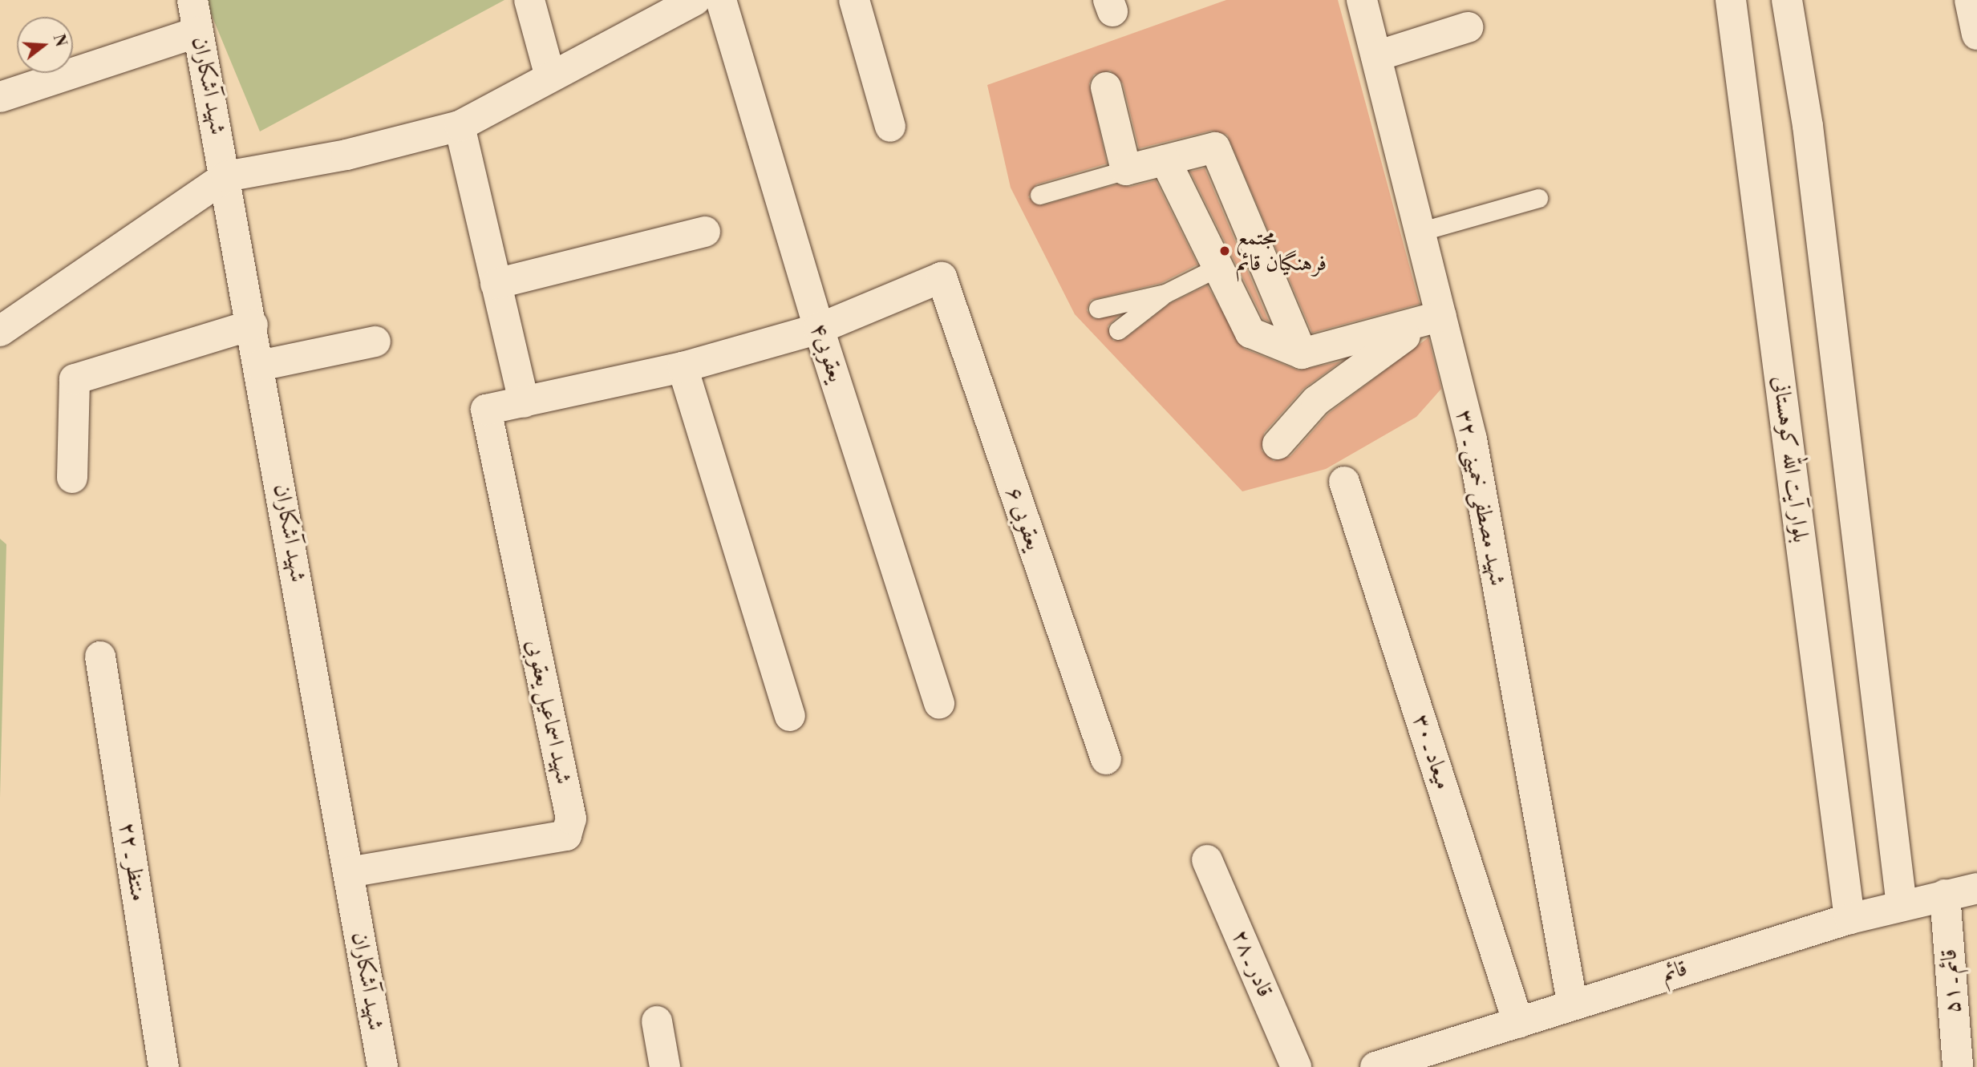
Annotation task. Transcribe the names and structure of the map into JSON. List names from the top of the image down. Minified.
{"streets":{"street":["شهید آشکاران","یعقوبی۴","بلوار آیت الله کوهستانی","شهید مصطفی خمینی ـ ۳۲","یعقوبی ۶","شهید اسماعیل یعقوبی","میعاد ـ ۳۰","منتظر ـ ۲۲","قادر ـ ۲۸","قائم","قائم ـ ۵۱"]},"crossings":[["شهید آشکاران","شهید اسماعیل یعقوبی"],["یعقوبی۴","یعقوبی ۶"],["بلوار آیت الله کوهستانی","قائم"],["شهید مصطفی خمینی ـ ۳۲","قائم"],["میعاد ـ ۳۰","قائم"],["قائم","قائم ـ ۵۱"]],"places":["مجتمع فرهنگیان قائم"],"north":"right"}
